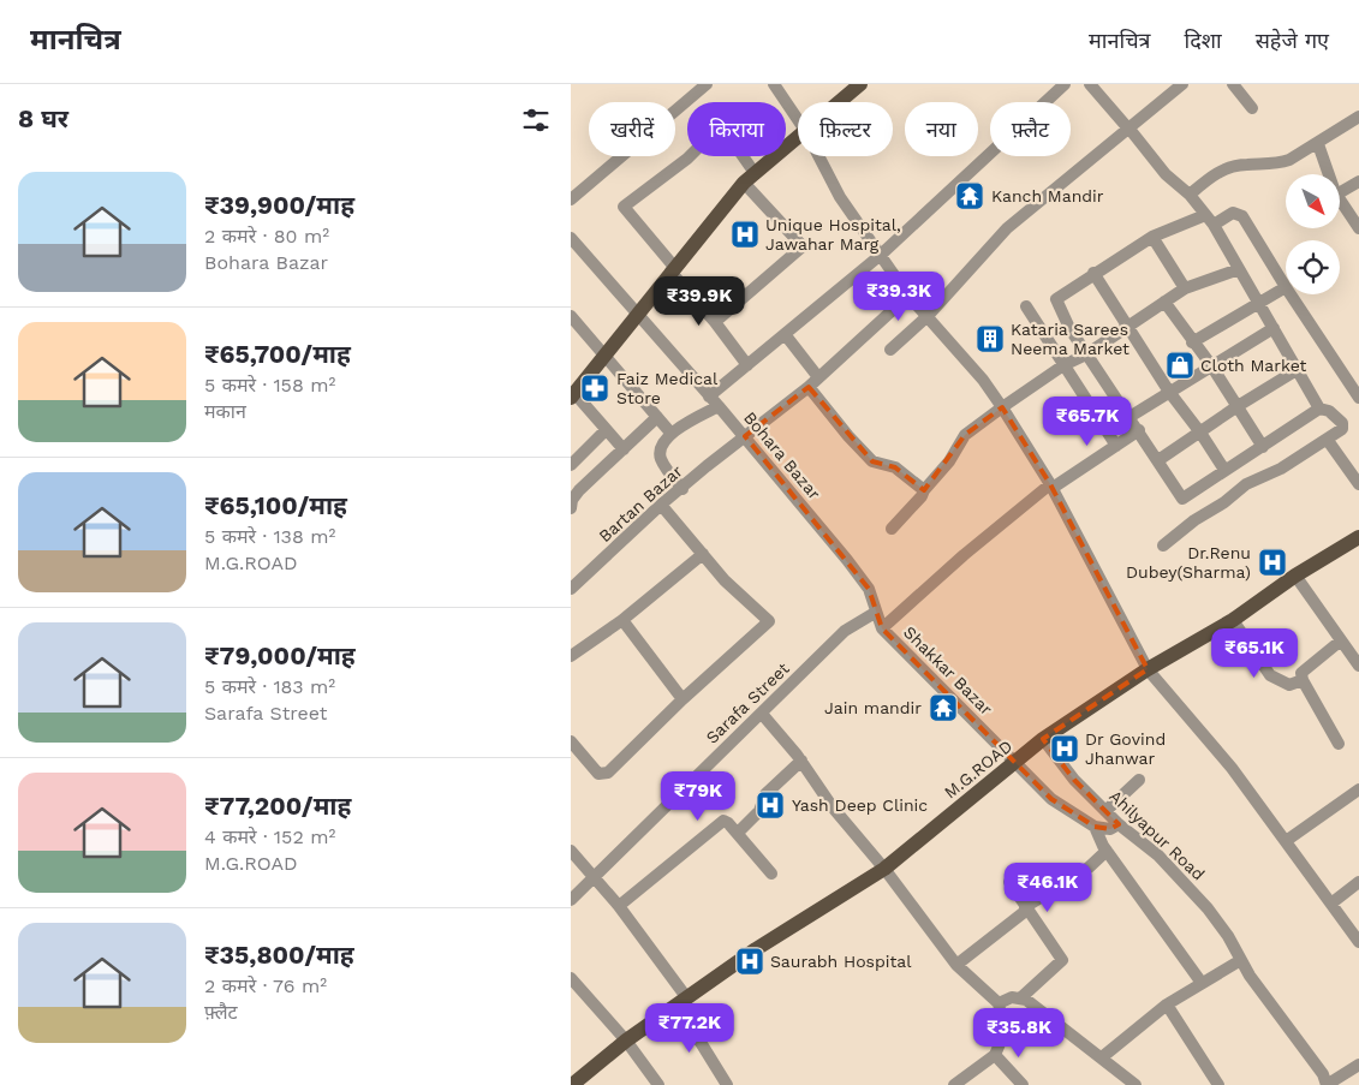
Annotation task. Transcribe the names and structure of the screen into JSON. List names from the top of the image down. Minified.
{"streets":{"main road":["M.G.ROAD"],"street":["Bohara Bazar","Bartan Bazar","Shakkar Bazar","Sarafa Street","Ahilyapur Road"]},"crossings":[["Bohara Bazar","Bartan Bazar"],["Bohara Bazar","Shakkar Bazar"],["Bohara Bazar","Sarafa Street"],["Shakkar Bazar","M.G.ROAD"],["M.G.ROAD","Ahilyapur Road"]],"places":{"temple":["Kanch Mandir","Jain mandir"],"hospital":["Unique Hospital, Jawahar Marg","Dr.Renu Dubey(Sharma)","Dr Govind Jhanwar","Yash Deep Clinic","Saurabh Hospital"],"building":["Kataria Sarees Neema Market"],"shop":["Cloth Market"],"pharmacy":["Faiz Medical Store"]},"north":"bottom right","page":{"header":"मानचित्र","nav":["मानचित्र","दिशा","सहेजे गए"],"heading":"8 घर","chip":["खरीदें","किराया","फ़िल्टर","नया","फ़्लैट"],"list":[{"name":"₹39,900/माह","note":"2 कमरे · 80 m² · Bohara Bazar"},{"name":"₹65,700/माह","note":"5 कमरे · 158 m² · मकान"},{"name":"₹65,100/माह","note":"5 कमरे · 138 m² · M.G.ROAD"},{"name":"₹79,000/माह","note":"5 कमरे · 183 m² · Sarafa Street"},{"name":"₹77,200/माह","note":"4 कमरे · 152 m² · M.G.ROAD"},{"name":"₹35,800/माह","note":"2 कमरे · 76 m² · फ़्लैट"}],"price":["₹39.3K","₹39.9K","₹65.7K","₹65.1K","₹79K","₹46.1K","₹77.2K","₹35.8K"]}}
